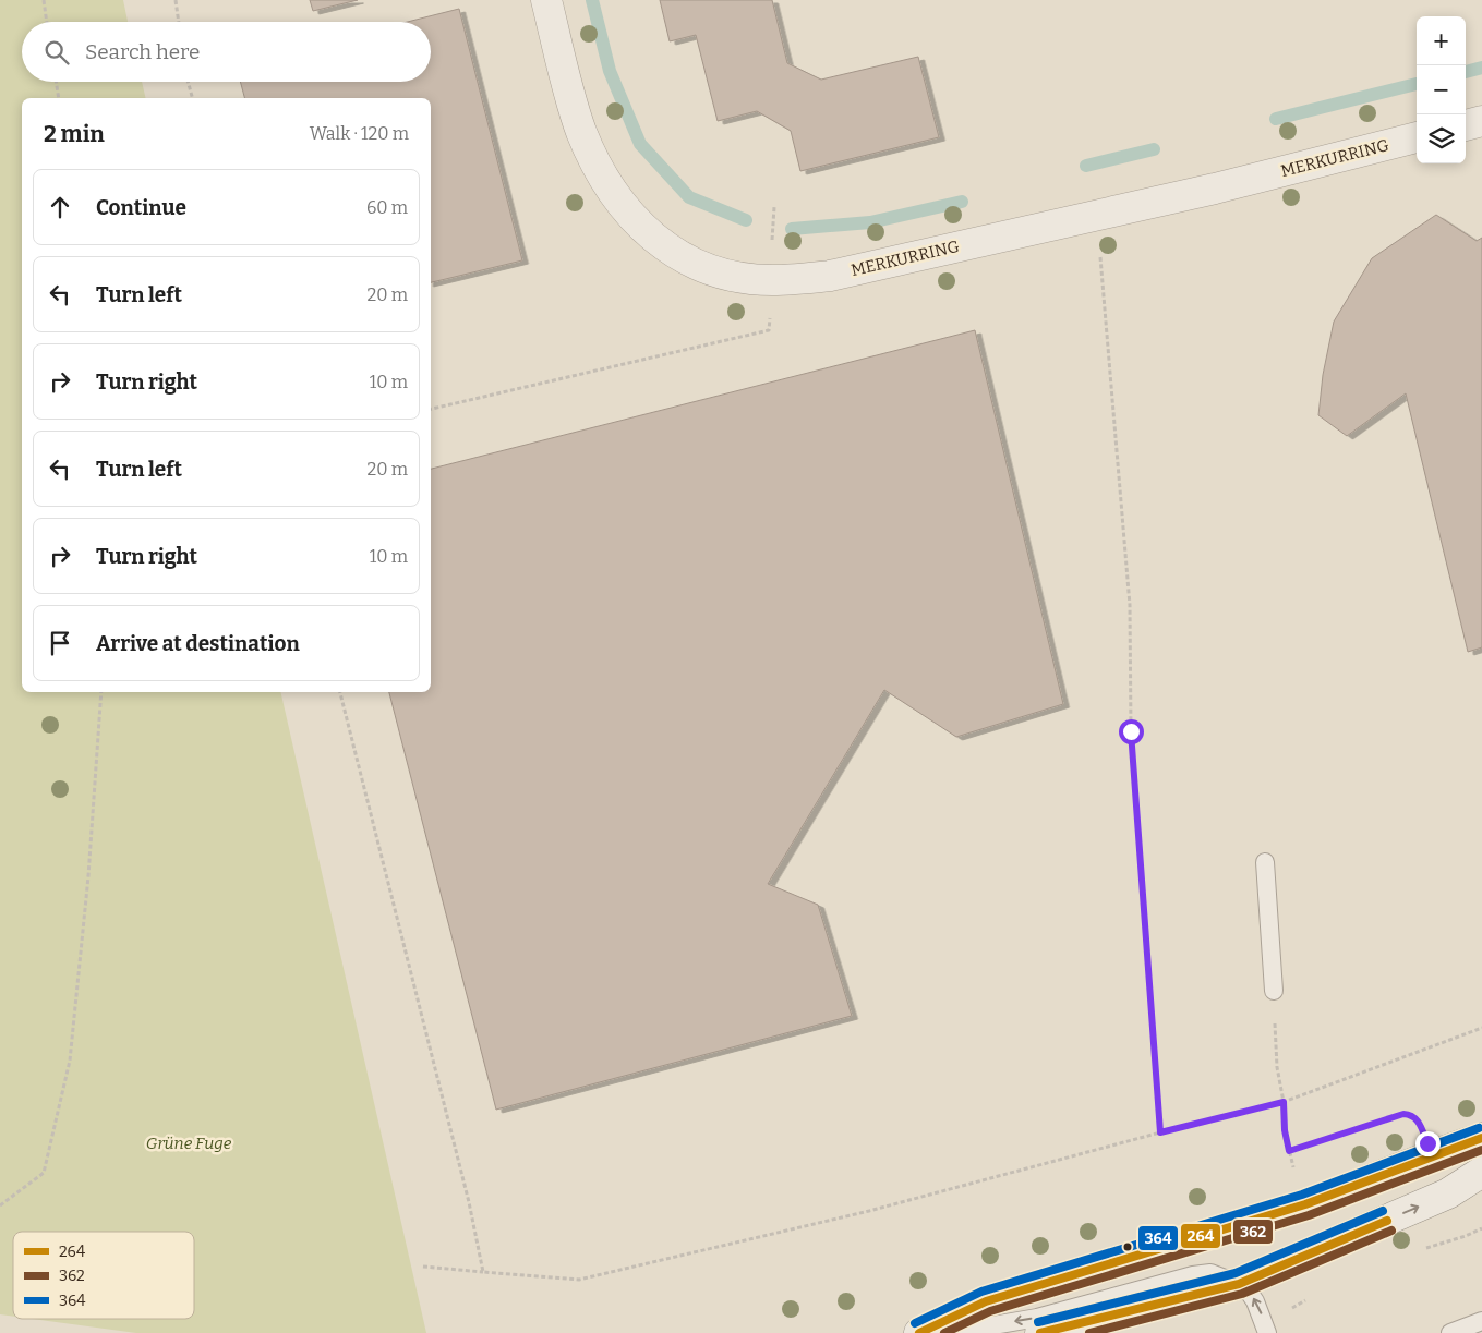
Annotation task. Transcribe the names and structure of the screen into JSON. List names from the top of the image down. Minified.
{"streets":{"street":["MERKURRING"]},"parks":["Grüne Fuge"],"lines":["transit line 364","transit line 264","transit line 362"],"legend":["264","362","364"],"page":{"map_buttons":["+","−"],"search":"Search here","heading":["2 min","Walk · 120 m"],"list":[["Continue","60 m"],["Turn left","20 m"],["Turn right","10 m"],["Turn left","20 m"],["Turn right","10 m"],"Arrive at destination"]}}
